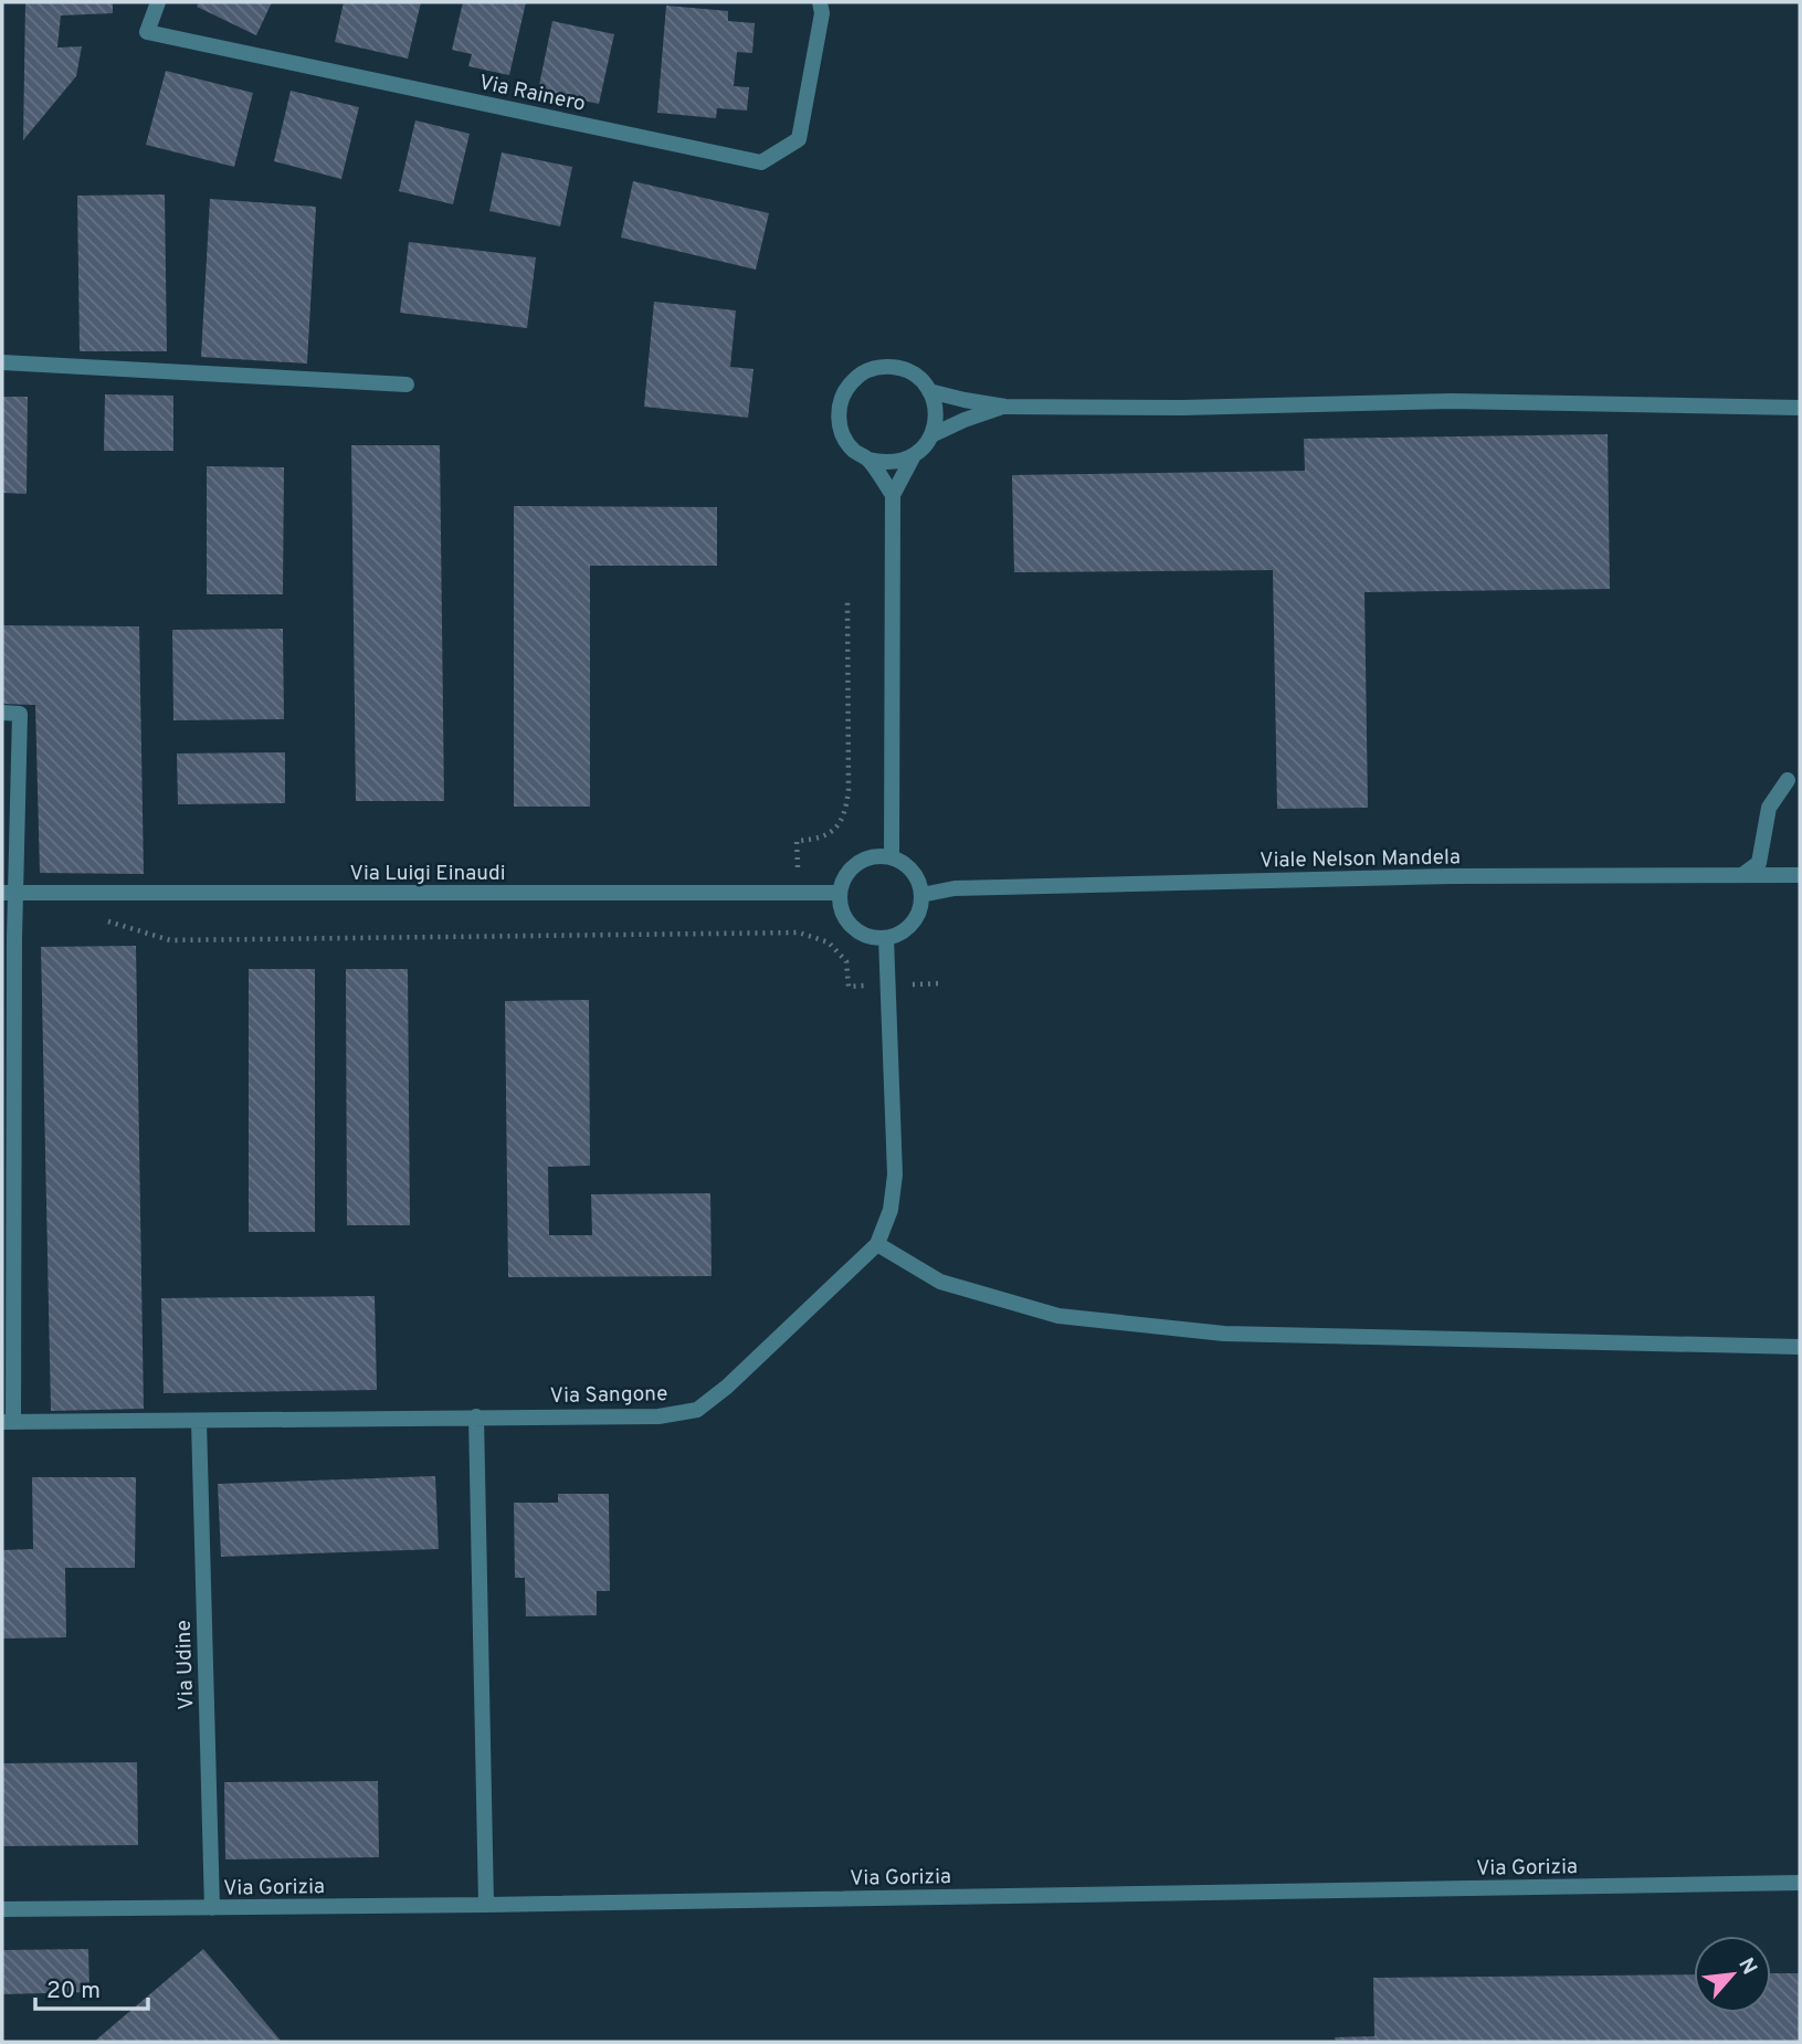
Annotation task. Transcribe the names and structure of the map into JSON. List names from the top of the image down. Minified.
{"streets":{"street":["Via Rainero","Viale Nelson Mandela","Via Luigi Einaudi","Via Sangone","Via Udine","Via Gorizia"]},"crossings":[["Viale Nelson Mandela","Via Luigi Einaudi"],["Viale Nelson Mandela","Via Sangone"],["Via Luigi Einaudi","Via Sangone"],["Via Sangone","Via Udine"],["Via Udine","Via Gorizia"]],"scale_bar":"20 m","north":"top right"}
